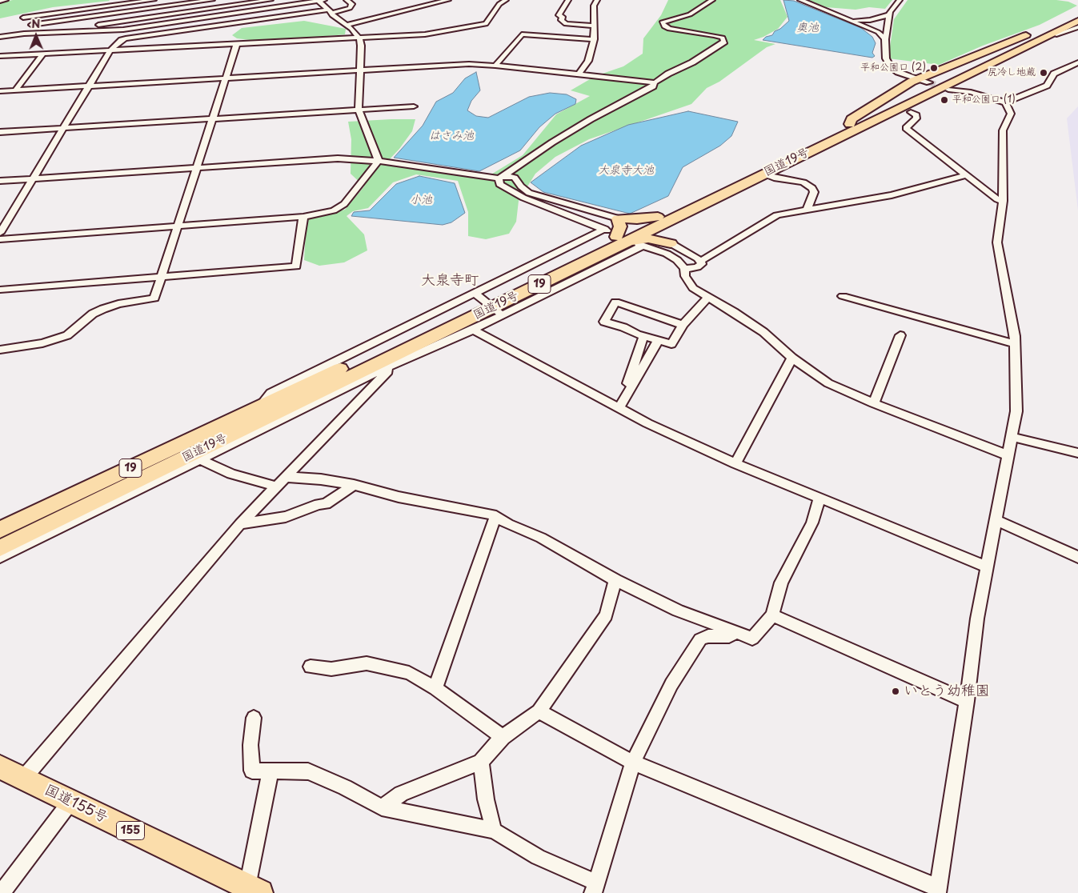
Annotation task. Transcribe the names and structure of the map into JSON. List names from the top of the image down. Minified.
{"streets":{"highway":["国道19号","19","国道155号","155"]},"districts":["大泉寺町"],"water":["奥池","はさみ池","大泉寺大池","小池"],"places":["平和公園口 (2)","尻冷し地蔵","平和公園口 (1)","いとう幼稚園"],"north":"top"}
